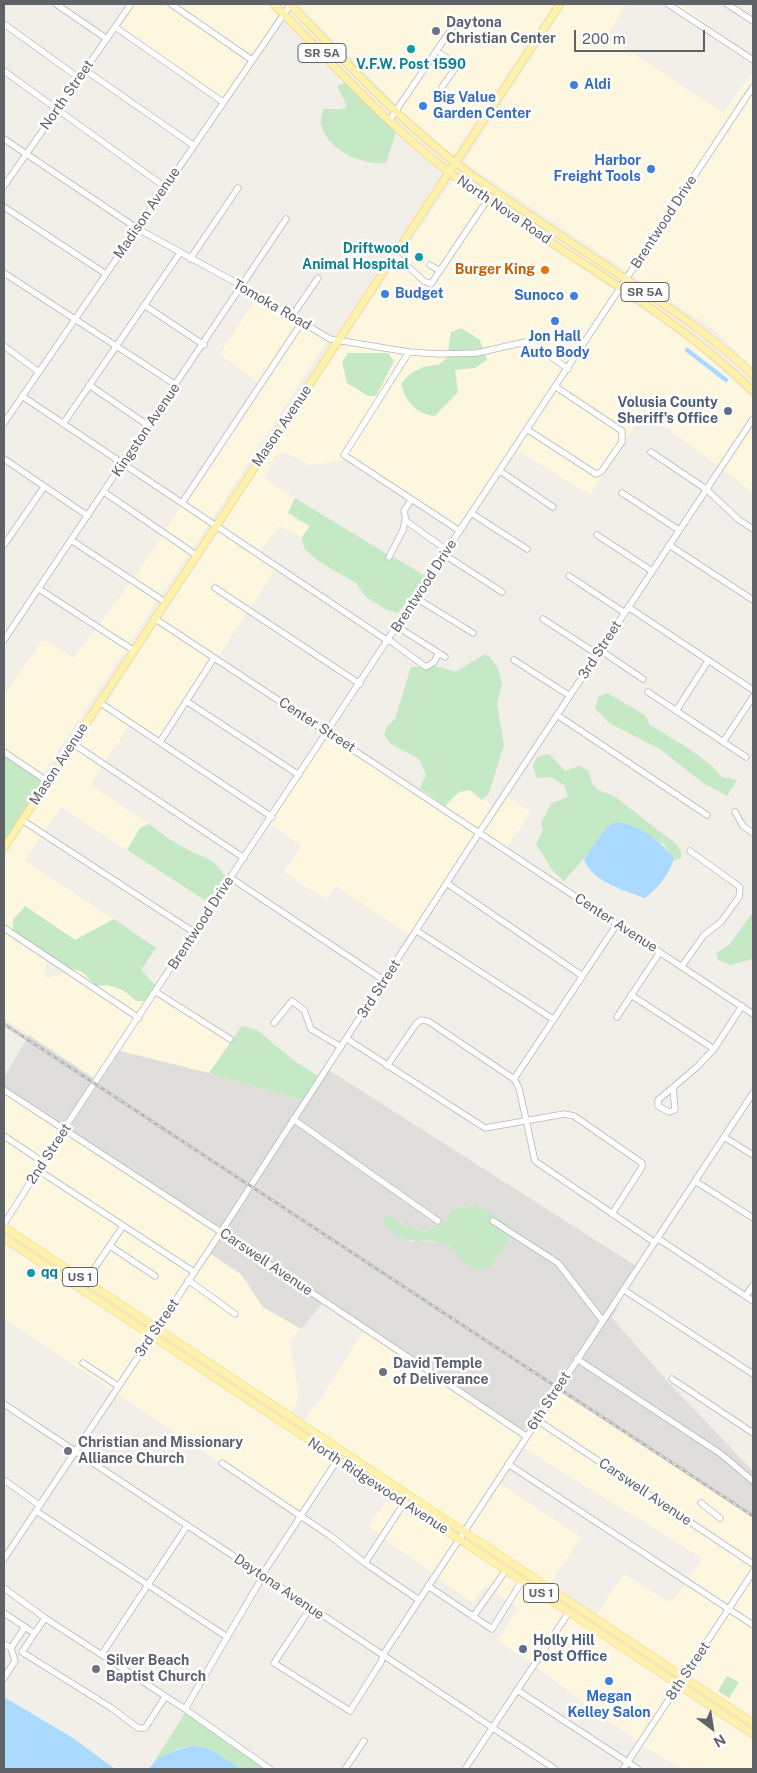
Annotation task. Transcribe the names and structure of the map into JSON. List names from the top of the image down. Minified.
{"streets":{"main road":["SR 5A","North Nova Road","Mason Avenue","US 1","North Ridgewood Avenue"],"street":["North Street","Madison Avenue","Brentwood Drive","Tomoka Road","Kingston Avenue","3rd Street","Center Street","Center Avenue","2nd Street","Carswell Avenue","6th Street","Daytona Avenue","8th Street"]},"crossings":[["North Street","Tomoka Road"],["North Nova Road","Madison Avenue"],["North Nova Road","Brentwood Drive"],["North Nova Road","Mason Avenue"],["Madison Avenue","Tomoka Road"],["Brentwood Drive","Tomoka Road"],["Brentwood Drive","Center Street"],["Brentwood Drive","2nd Street"],["Tomoka Road","Mason Avenue"],["Tomoka Road","Kingston Avenue"],["Mason Avenue","Center Street"],["3rd Street","Center Street"],["3rd Street","Center Avenue"],["3rd Street","Carswell Avenue"],["3rd Street","North Ridgewood Avenue"],["3rd Street","Daytona Avenue"],["Center Street","Center Avenue"],["2nd Street","Carswell Avenue"],["2nd Street","North Ridgewood Avenue"],["Carswell Avenue","6th Street"],["6th Street","North Ridgewood Avenue"],["6th Street","Daytona Avenue"],["North Ridgewood Avenue","8th Street"]],"places":["Daytona Christian Center","V.F.W. Post 1590","Aldi","Big Value Garden Center","Harbor Freight Tools","Driftwood Animal Hospital","Burger King","Budget","Sunoco","Jon Hall Auto Body","Volusia County Sheriff's Office","qq","David Temple of Deliverance","Christian and Missionary Alliance Church","Holly Hill Post Office","Silver Beach Baptist Church","Megan Kelley Salon"],"scale_bar":"200 m","north":"bottom right"}
